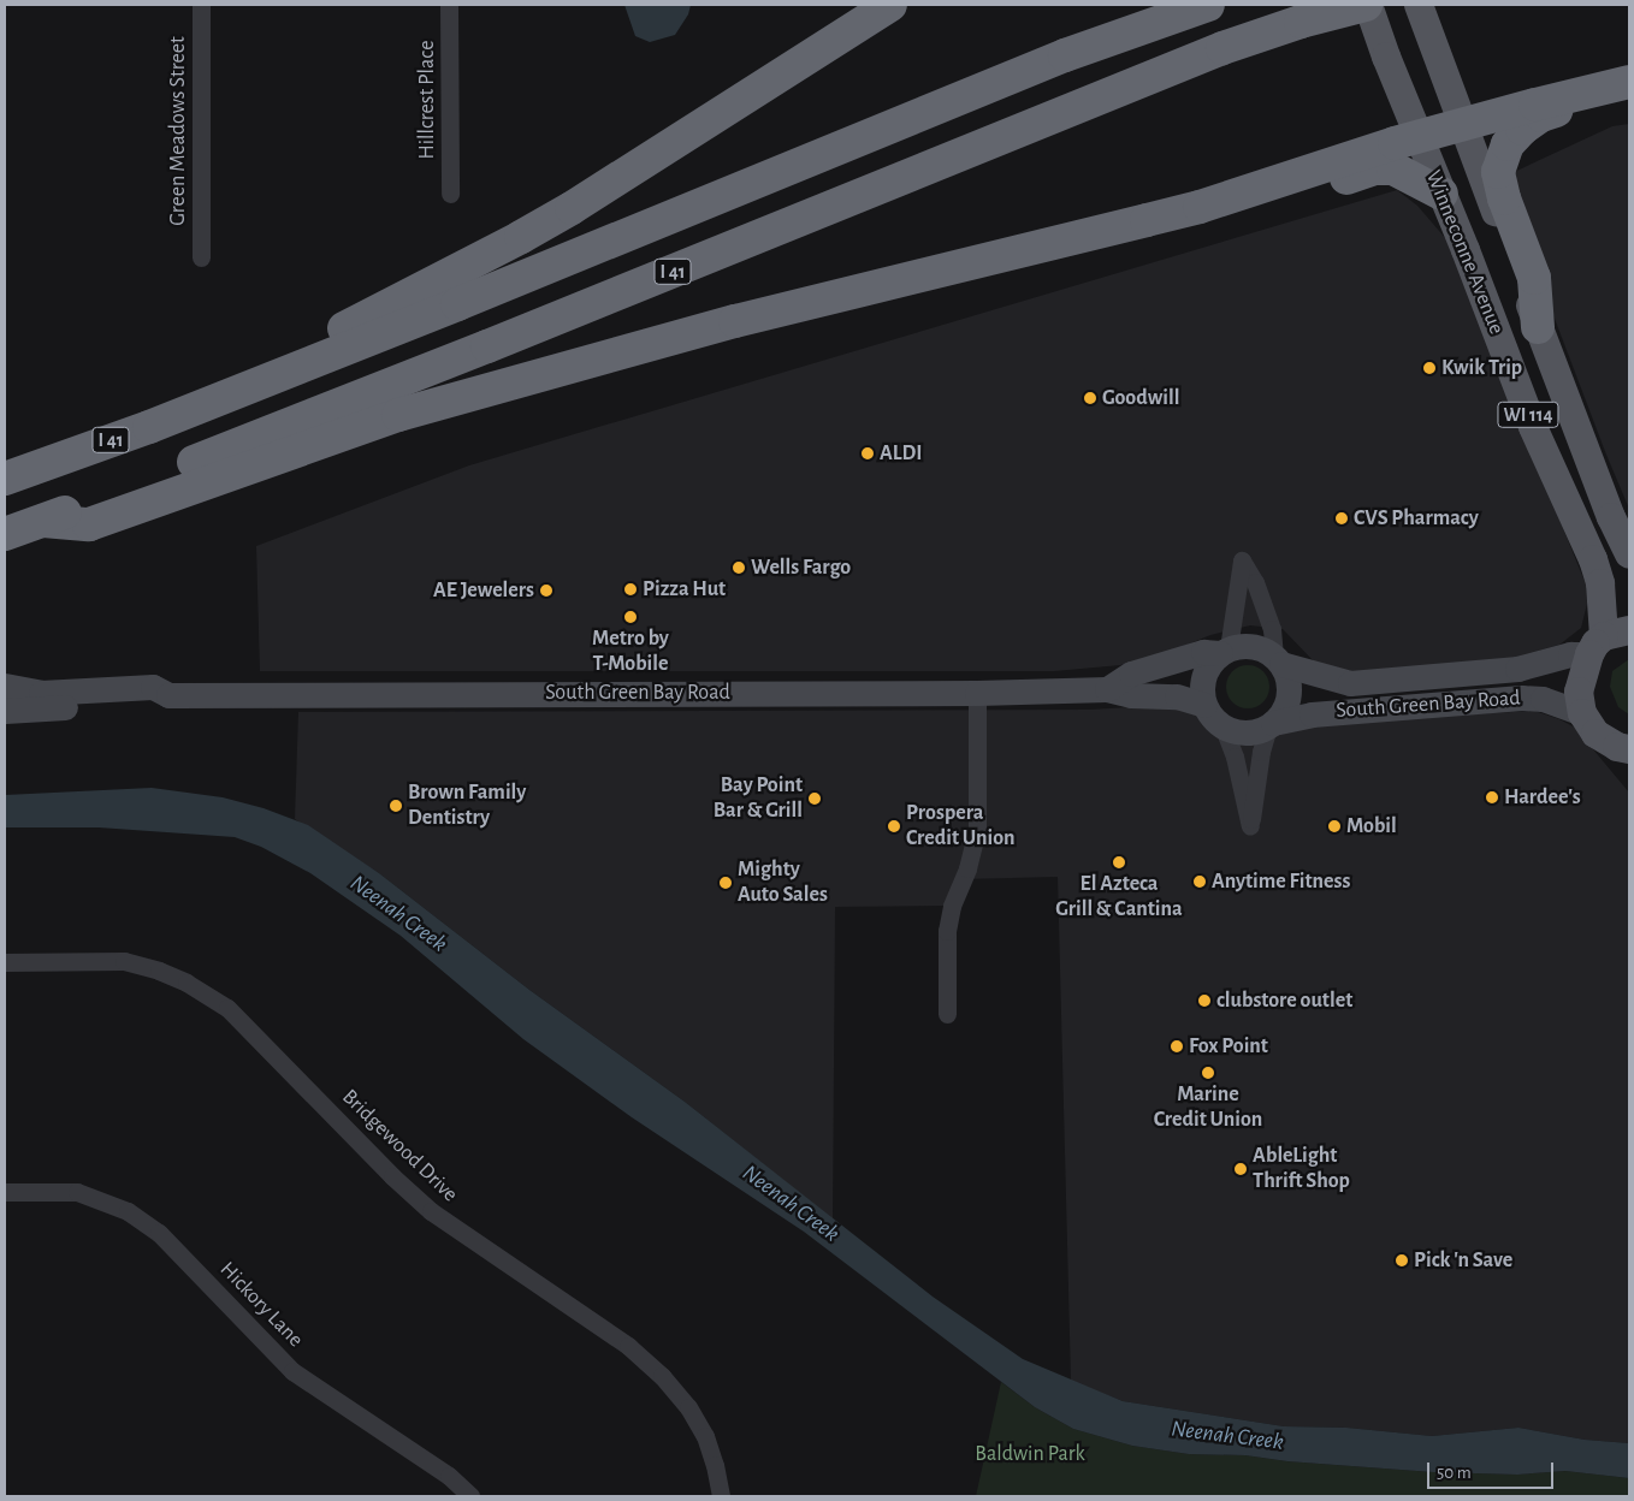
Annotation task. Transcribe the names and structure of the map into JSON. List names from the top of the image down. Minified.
{"streets":{"highway":["I 41"],"main road":["Winneconne Avenue","WI 114","South Green Bay Road"],"street":["Hillcrest Place","Green Meadows Street","Bridgewood Drive","Hickory Lane"]},"crossings":[["Winneconne Avenue","I 41"],["Winneconne Avenue","South Green Bay Road"]],"water":["Neenah Creek"],"parks":["Baldwin Park"],"places":["Kwik Trip","Goodwill","ALDI","CVS Pharmacy","Wells Fargo","Pizza Hut","AE Jewelers","Metro by T-Mobile","Hardee's","Bay Point Bar & Grill","Brown Family Dentistry","Prospera Credit Union","Mobil","El Azteca Grill & Cantina","Anytime Fitness","Mighty Auto Sales","clubstore outlet","Fox Point","Marine Credit Union","AbleLight Thrift Shop","Pick 'n Save"],"scale_bar":"50 m"}
